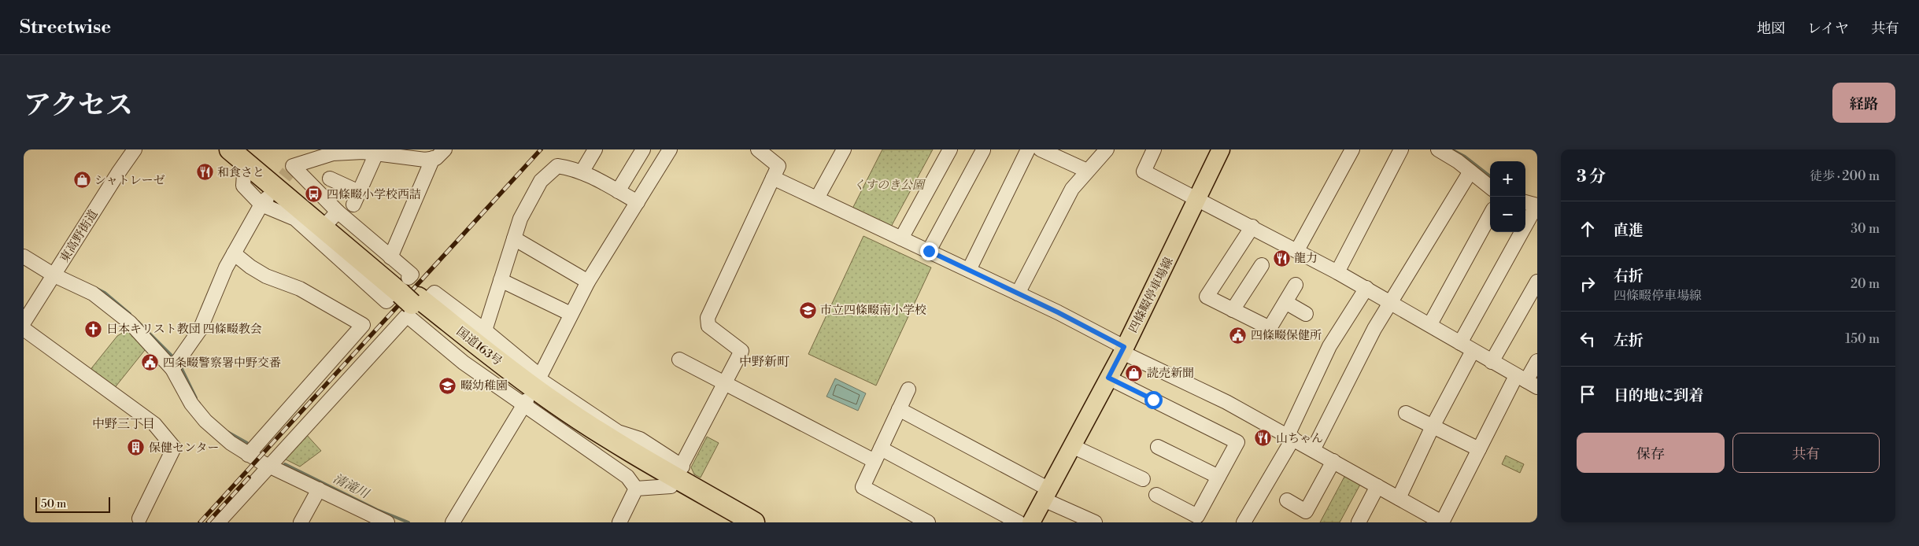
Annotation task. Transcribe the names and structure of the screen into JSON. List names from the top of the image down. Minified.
{"streets":{"highway":["国道163号"],"main road":["四條畷停車場線"],"street":["東高野街道"]},"districts":["中野新町","中野三丁目"],"water":["清滝川"],"parks":["くすのき公園"],"places":{"restaurant":["和食さと","龍力","山ちゃん"],"shop":["シャトレーゼ","読売新聞"],"bus stop":["四條畷小学校西詰"],"school or university":["市立四條畷南小学校","畷幼稚園"],"church":["日本キリスト教団 四條畷教会"],"public building":["四條畷保健所","四条畷警察署中野交番"],"building":["保健センター"]},"scale_bar":"50 m","page":{"header":"Streetwise","nav":["地図","レイヤ","共有"],"title":"アクセス","buttons":["経路",["保存","共有"]],"heading":["3 分","徒歩 · 200 m"],"map_buttons":["+","−"],"list":[["直進","30 m"],["右折","四條畷停車場線","20 m"],["左折","150 m"],"目的地に到着"],"scale":"50 m"}}
